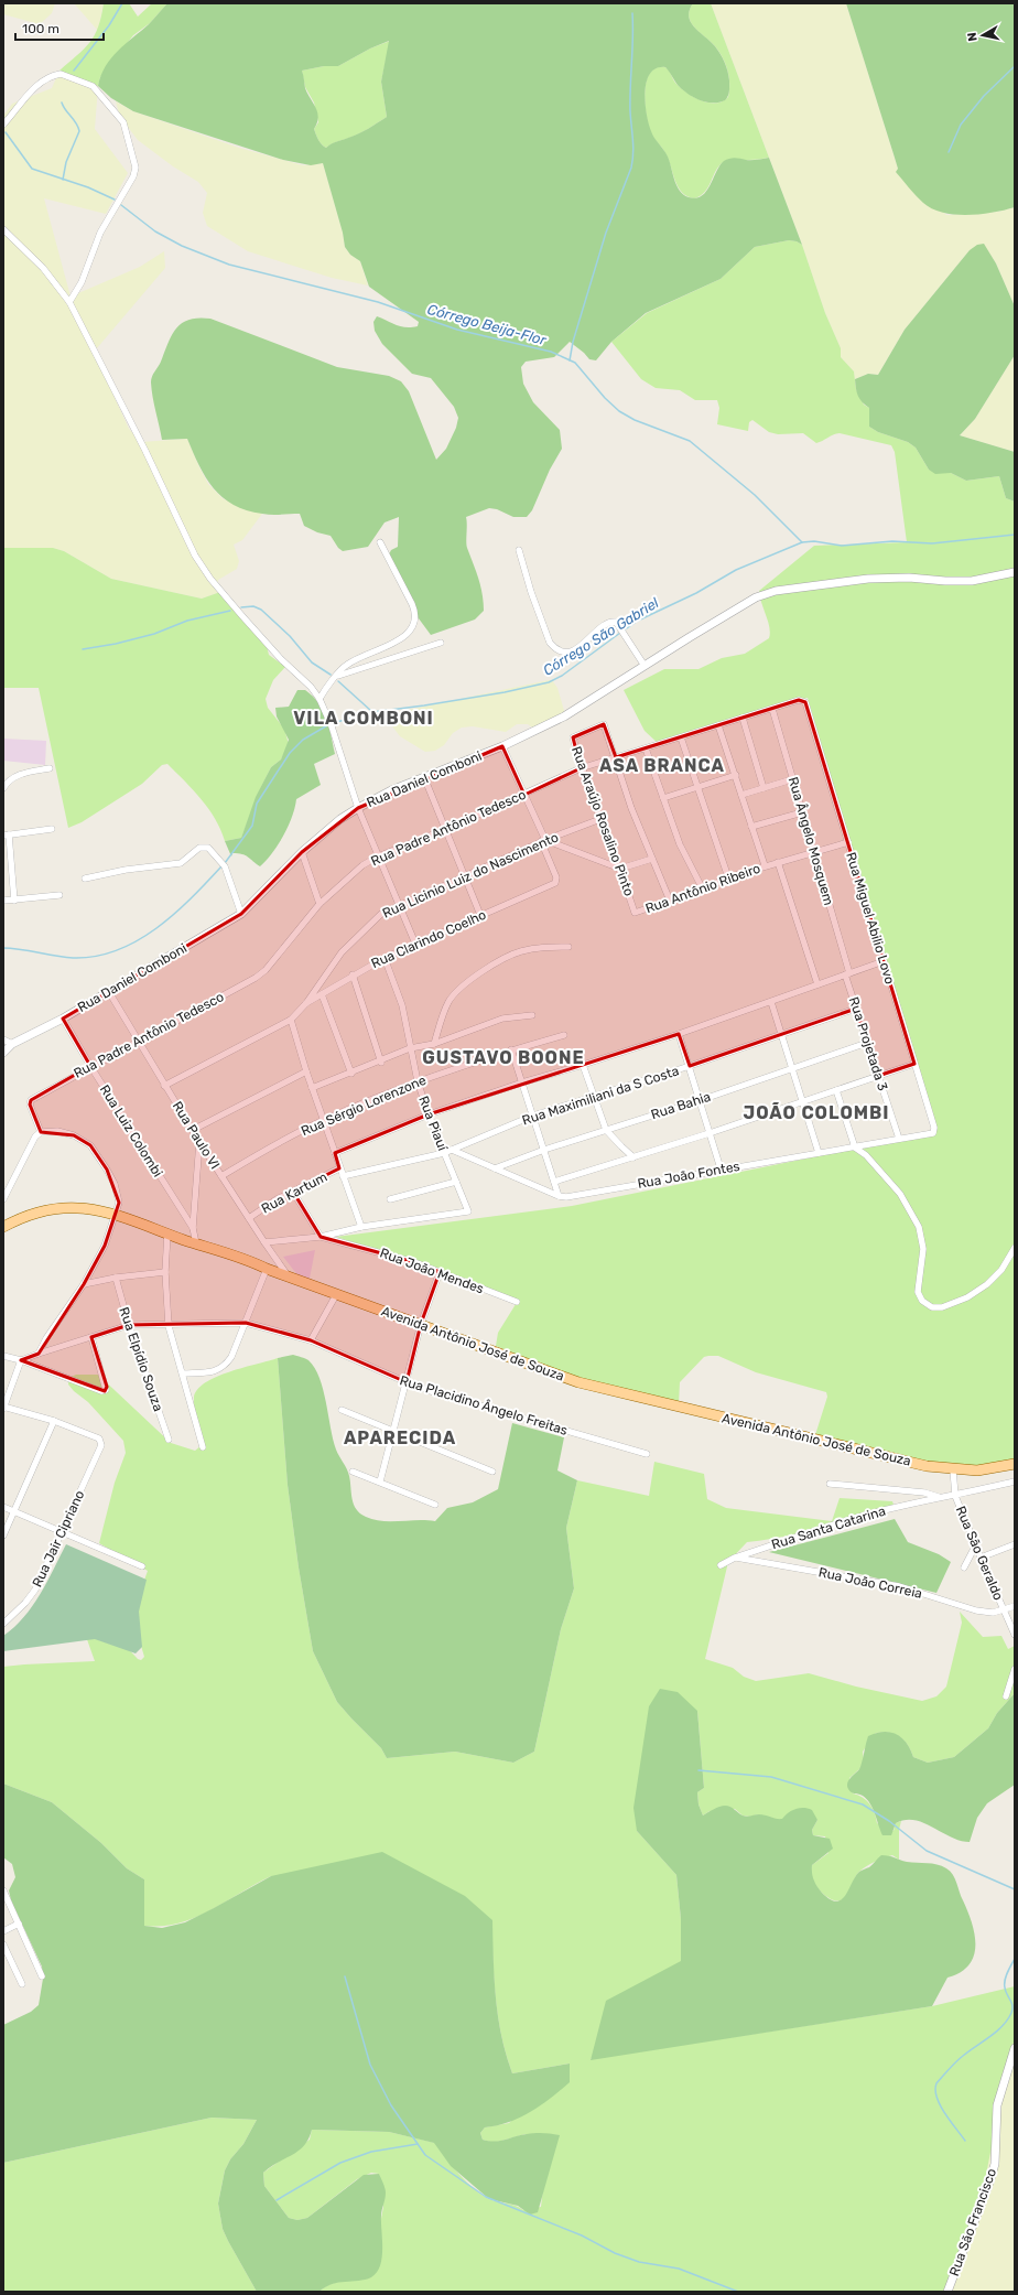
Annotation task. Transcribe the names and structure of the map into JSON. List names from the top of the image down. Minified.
{"streets":{"main road":["Avenida Antônio José de Souza"],"street":["Rua Daniel Comboni","Rua Araújo Rosalino Pinto","Rua Padre Antônio Tedesco","Rua Ângelo Mosquem","Rua Licinio Luiz do Nascimento","Rua Antônio Ribeiro","Rua Miguel Abilio Lovo","Rua Clarindo Coelho","Rua Projetada 3","Rua Maximiliani da S Costa","Rua Sérgio Lorenzone","Rua Bahia","Rua Piauí","Rua Luiz Colombi","Rua Paulo VI","Rua João Fontes","Rua Kartum","Rua João Mendes","Rua Elpídio Souza","Rua Placidino Ângelo Freitas","Rua Santa Catarina","Rua Jair Cipriano","Rua São Geraldo","Rua João Correia","Rua São Francisco"]},"crossings":[["Rua Daniel Comboni","Rua Luiz Colombi"],["Rua Daniel Comboni","Rua Paulo VI"],["Rua Araújo Rosalino Pinto","Rua Padre Antônio Tedesco"],["Rua Araújo Rosalino Pinto","Rua Licinio Luiz do Nascimento"],["Rua Araújo Rosalino Pinto","Rua Antônio Ribeiro"],["Rua Padre Antônio Tedesco","Rua Ângelo Mosquem"],["Rua Padre Antônio Tedesco","Rua Miguel Abilio Lovo"],["Rua Padre Antônio Tedesco","Rua Luiz Colombi"],["Rua Padre Antônio Tedesco","Rua Paulo VI"],["Rua Ângelo Mosquem","Rua Antônio Ribeiro"],["Rua Ângelo Mosquem","Rua Projetada 3"],["Rua Licinio Luiz do Nascimento","Rua Clarindo Coelho"],["Rua Licinio Luiz do Nascimento","Rua Paulo VI"],["Rua Antônio Ribeiro","Rua Miguel Abilio Lovo"],["Rua Miguel Abilio Lovo","Rua João Fontes"],["Rua Clarindo Coelho","Rua Piauí"],["Rua Projetada 3","Rua Maximiliani da S Costa"],["Rua Projetada 3","Rua Bahia"],["Rua Projetada 3","Rua João Fontes"],["Rua Maximiliani da S Costa","Rua Piauí"],["Rua Maximiliani da S Costa","Rua João Fontes"],["Rua Sérgio Lorenzone","Rua Piauí"],["Rua Sérgio Lorenzone","Rua Paulo VI"],["Rua Bahia","Rua João Fontes"],["Rua Piauí","Rua João Mendes"],["Rua Luiz Colombi","Avenida Antônio José de Souza"],["Rua Paulo VI","Rua Kartum"],["Rua Paulo VI","Rua João Mendes"],["Rua Paulo VI","Avenida Antônio José de Souza"],["Avenida Antônio José de Souza","Rua São Geraldo"],["Rua Elpídio Souza","Rua Placidino Ângelo Freitas"],["Rua Santa Catarina","Rua São Geraldo"],["Rua Santa Catarina","Rua João Correia"],["Rua São Geraldo","Rua João Correia"]],"districts":["VILA COMBONI","ASA BRANCA","GUSTAVO BOONE","JOÃO COLOMBI","APARECIDA"],"water":["Córrego Beija-Flor","Córrego São Gabriel"],"scale_bar":"100 m","north":"left"}
